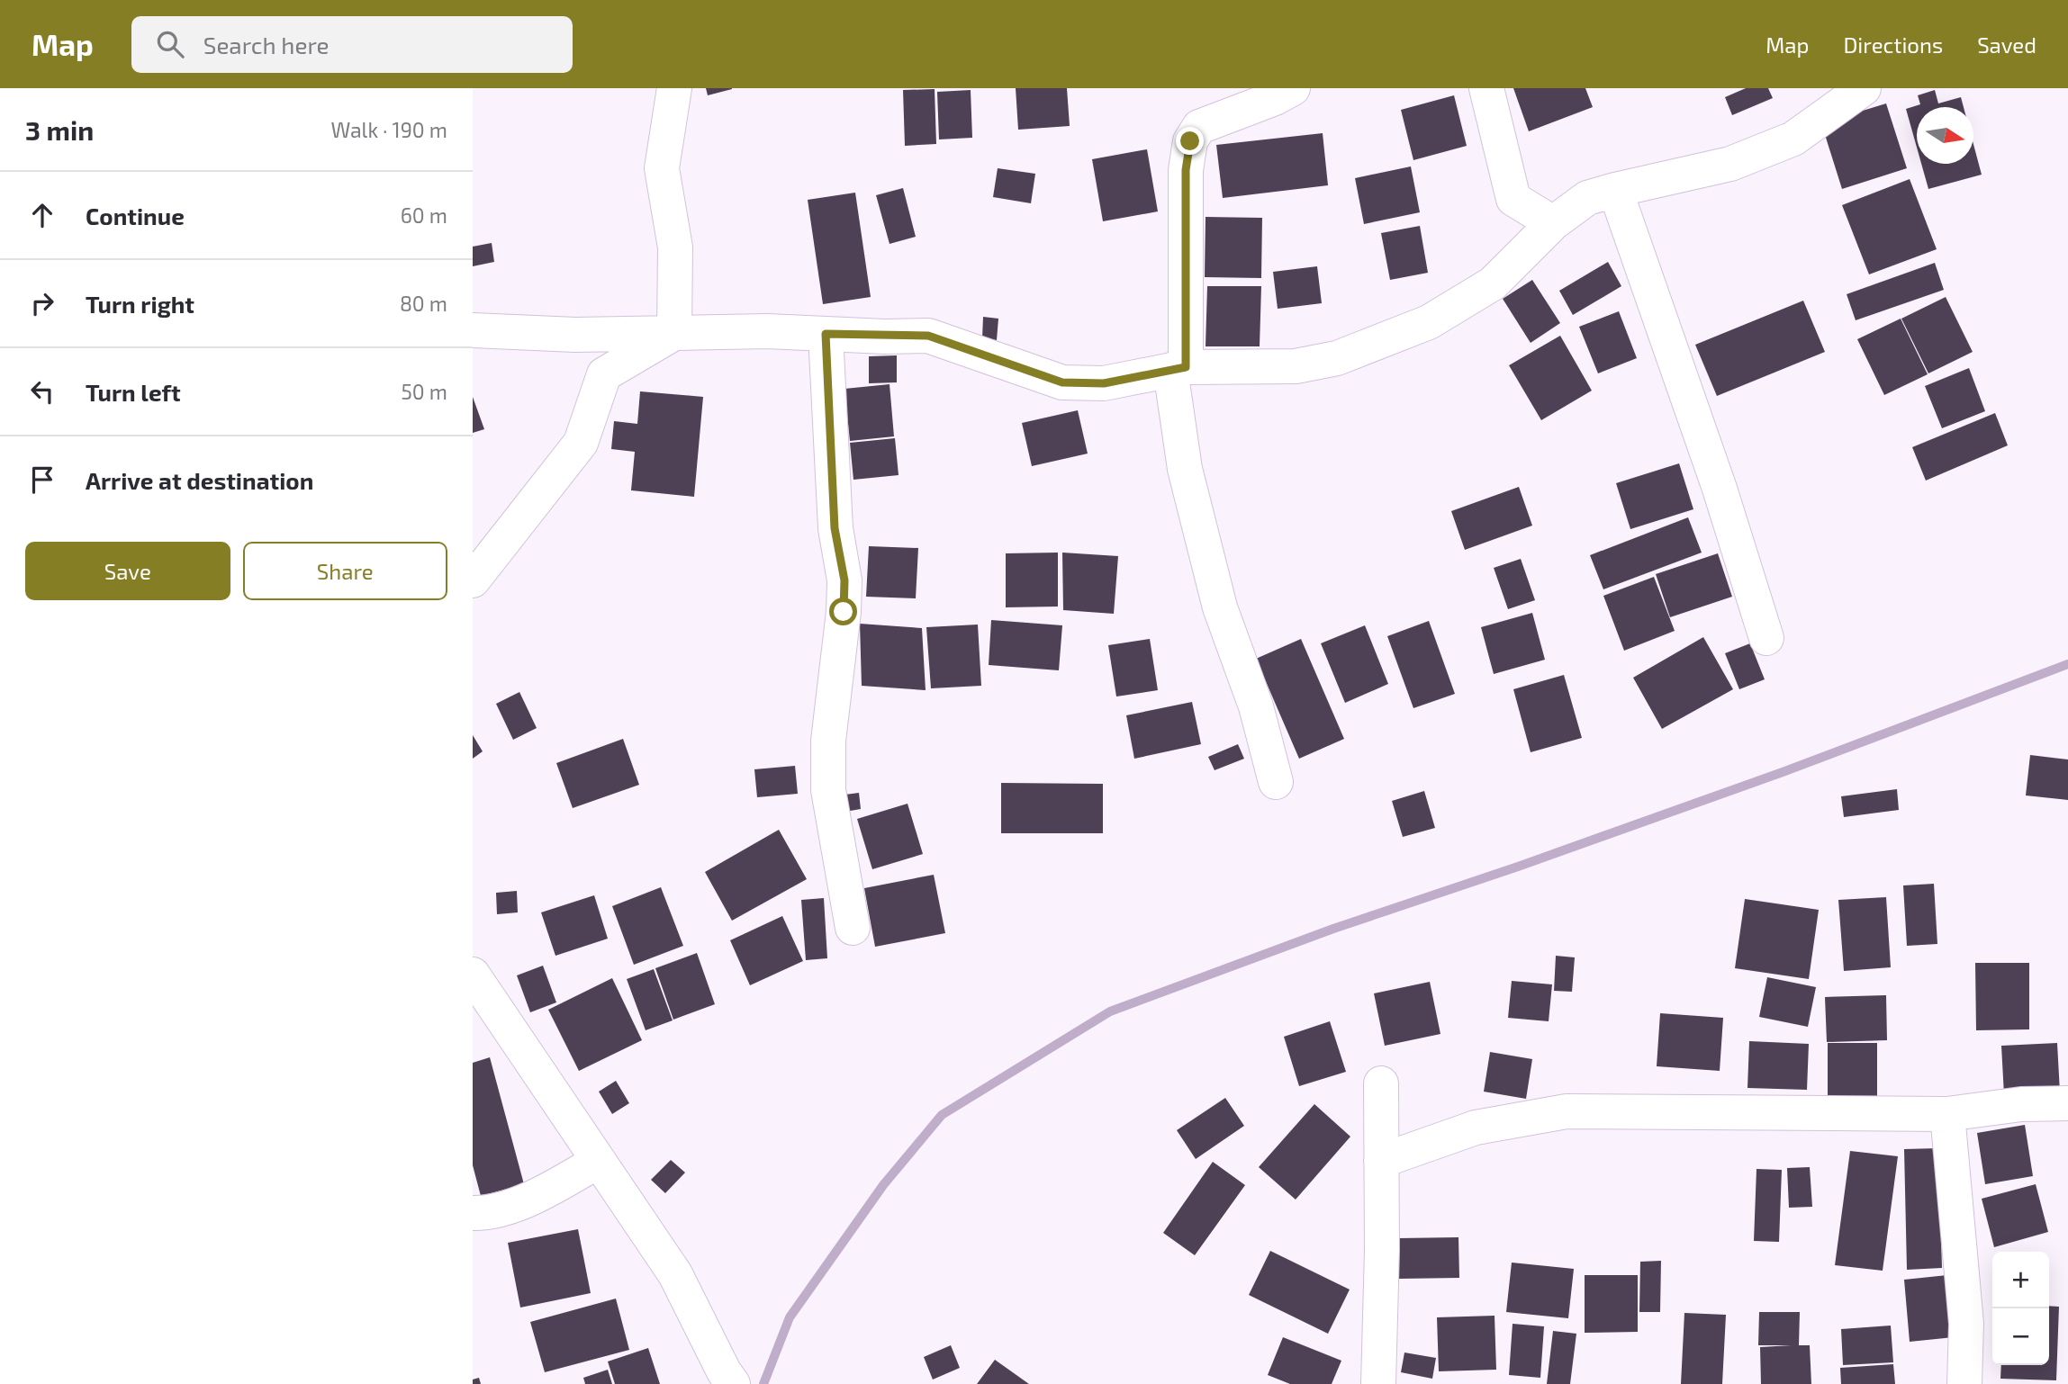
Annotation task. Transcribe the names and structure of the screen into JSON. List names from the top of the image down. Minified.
{"north":"right","page":{"header":"Map","search":"Search here","nav":["Map","Directions","Saved"],"heading":["3 min","Walk · 190 m"],"list":[["Continue","60 m"],["Turn right","80 m"],["Turn left","50 m"],"Arrive at destination"],"buttons":["Save","Share"],"map_buttons":["+","−"]}}
